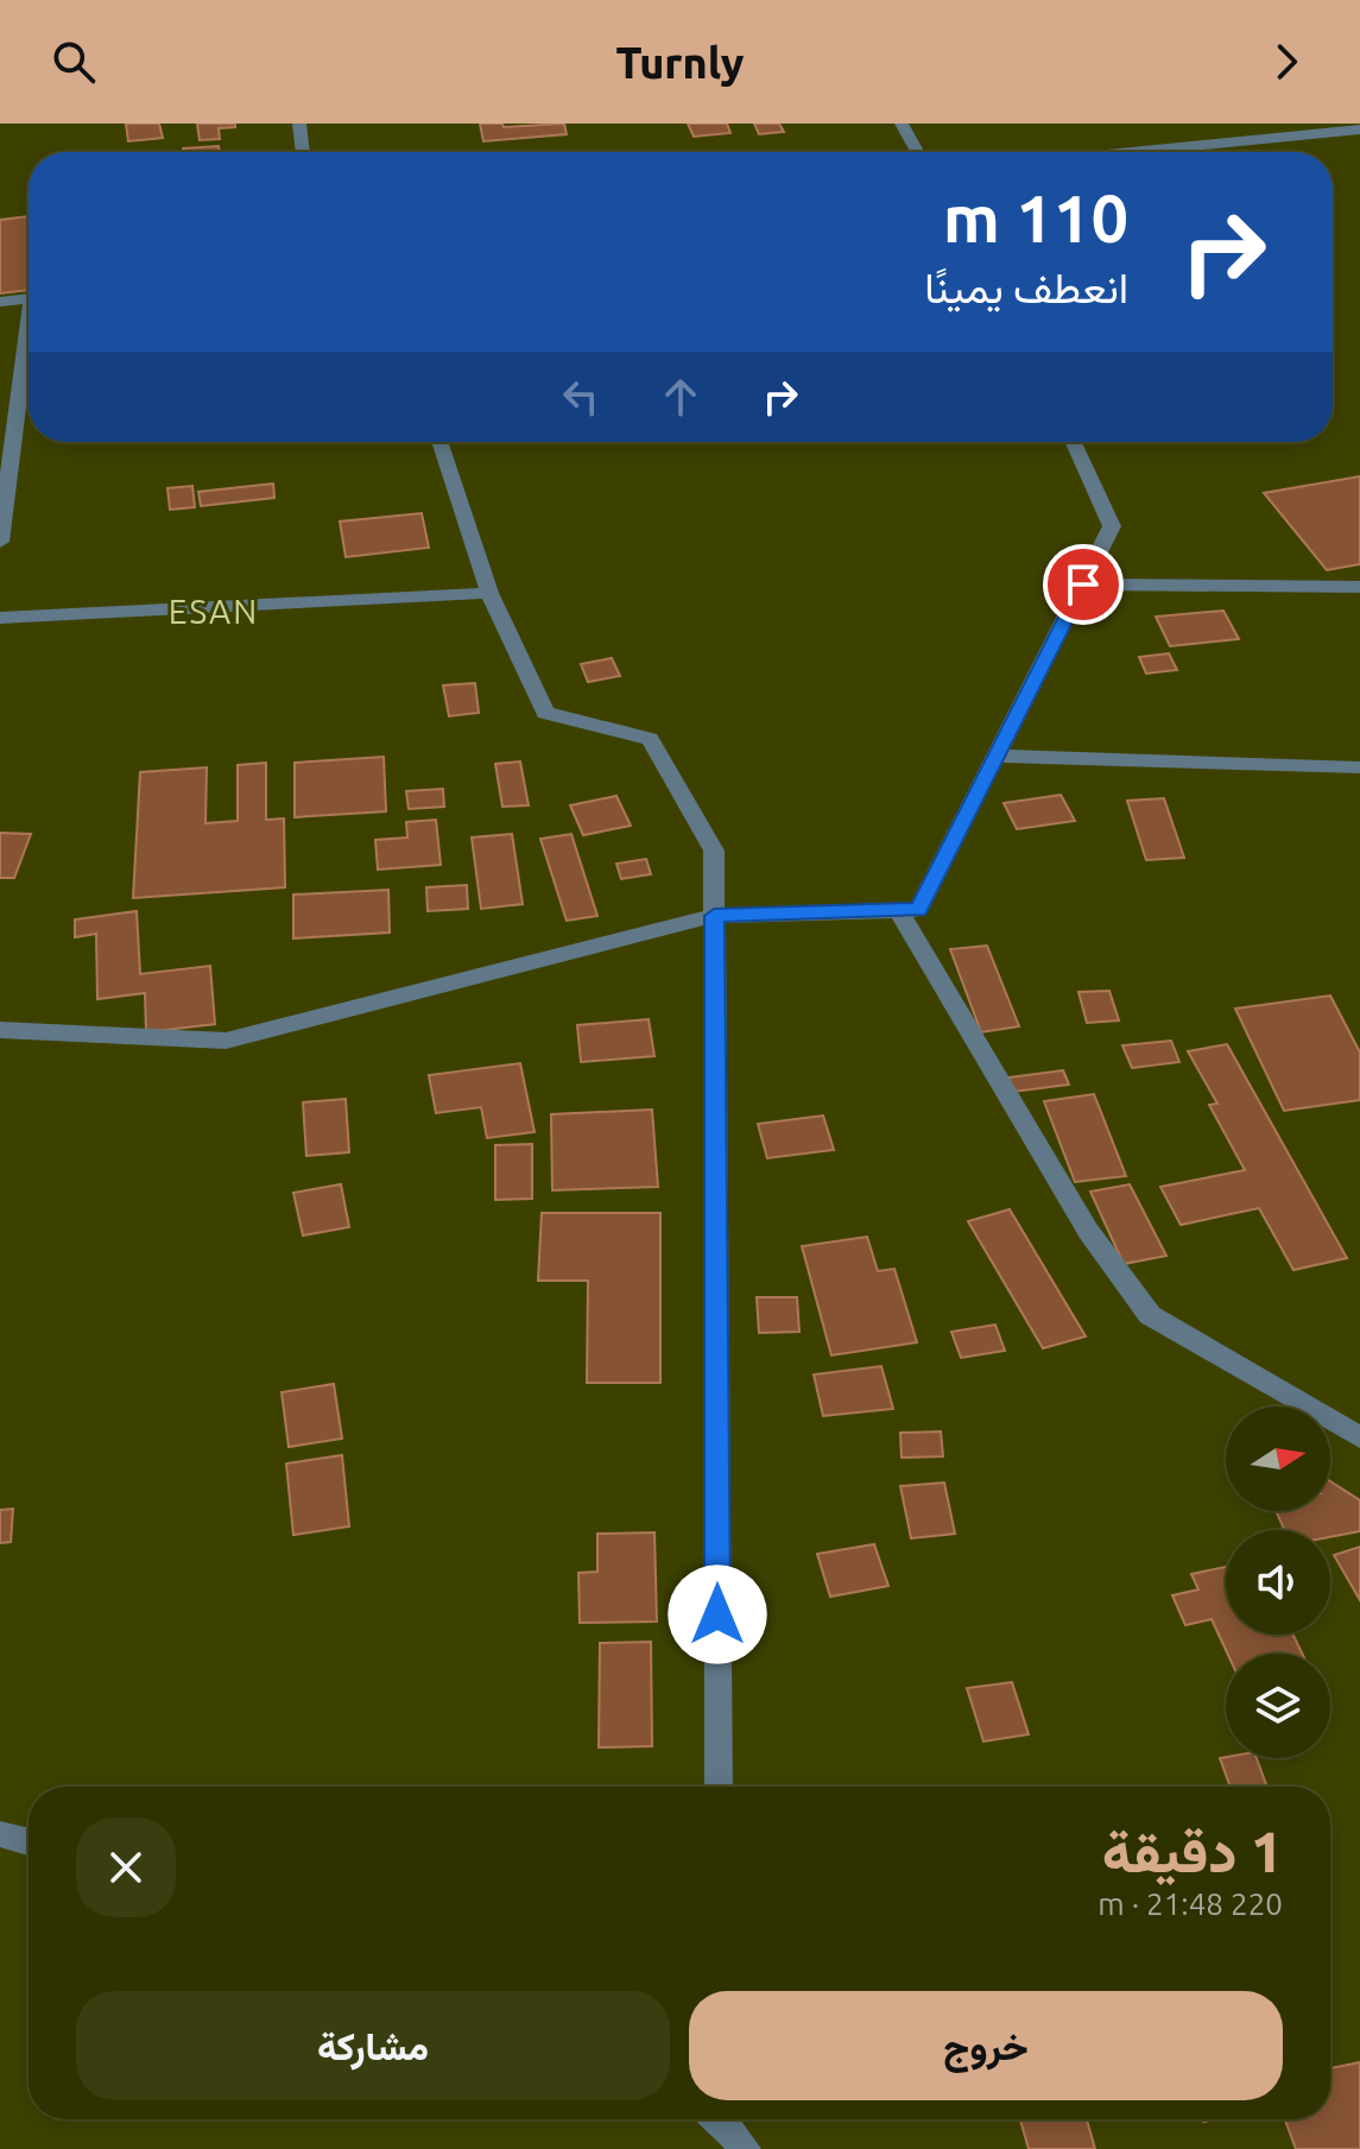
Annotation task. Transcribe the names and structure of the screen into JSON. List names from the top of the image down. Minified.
{"districts":["ESAN"],"north":"right","page":{"header":"Turnly","turn":["110 m","انعطف يمينًا"],"heading":["1 دقيقة","220 m · 21:48"],"buttons":["خروج","مشاركة"]}}
